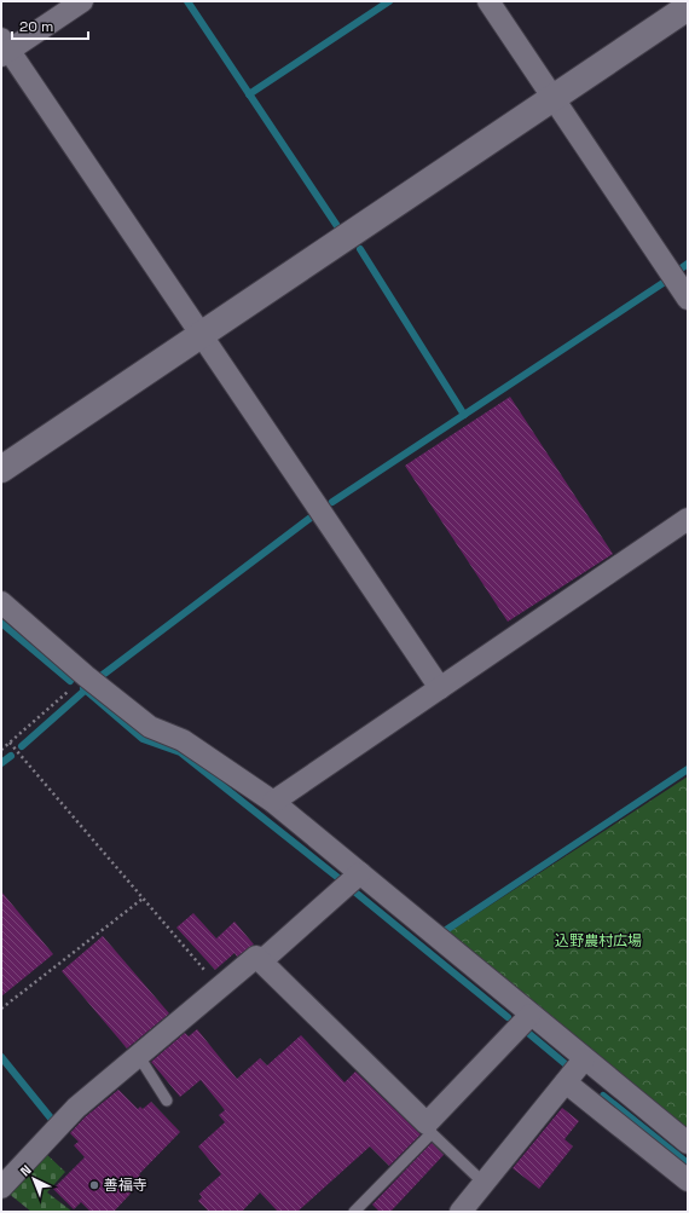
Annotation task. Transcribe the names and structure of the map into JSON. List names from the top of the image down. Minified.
{"parks":["込野農村広場"],"places":["善福寺"],"scale_bar":"20 m","north":"top left"}
